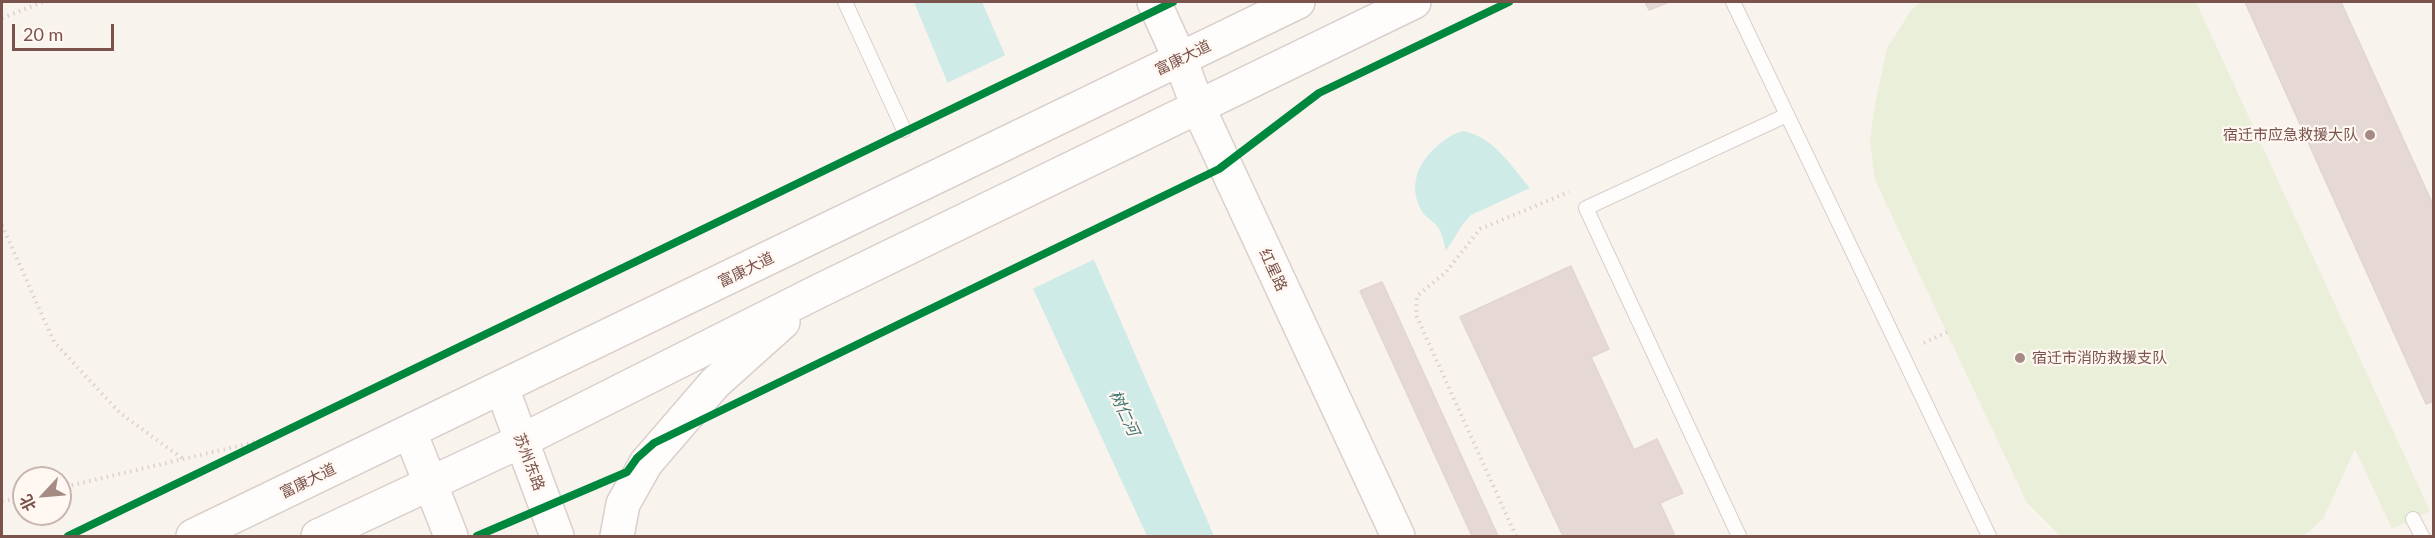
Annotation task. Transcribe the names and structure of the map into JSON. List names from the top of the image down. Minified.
{"streets":{"street":["富康大道","红星路","苏州东路"]},"crossings":[["富康大道","红星路"],["富康大道","苏州东路"]],"water":["树仁河"],"places":["宿迁市应急救援大队","宿迁市消防救援支队"],"scale_bar":"20 m","north":"bottom left"}
